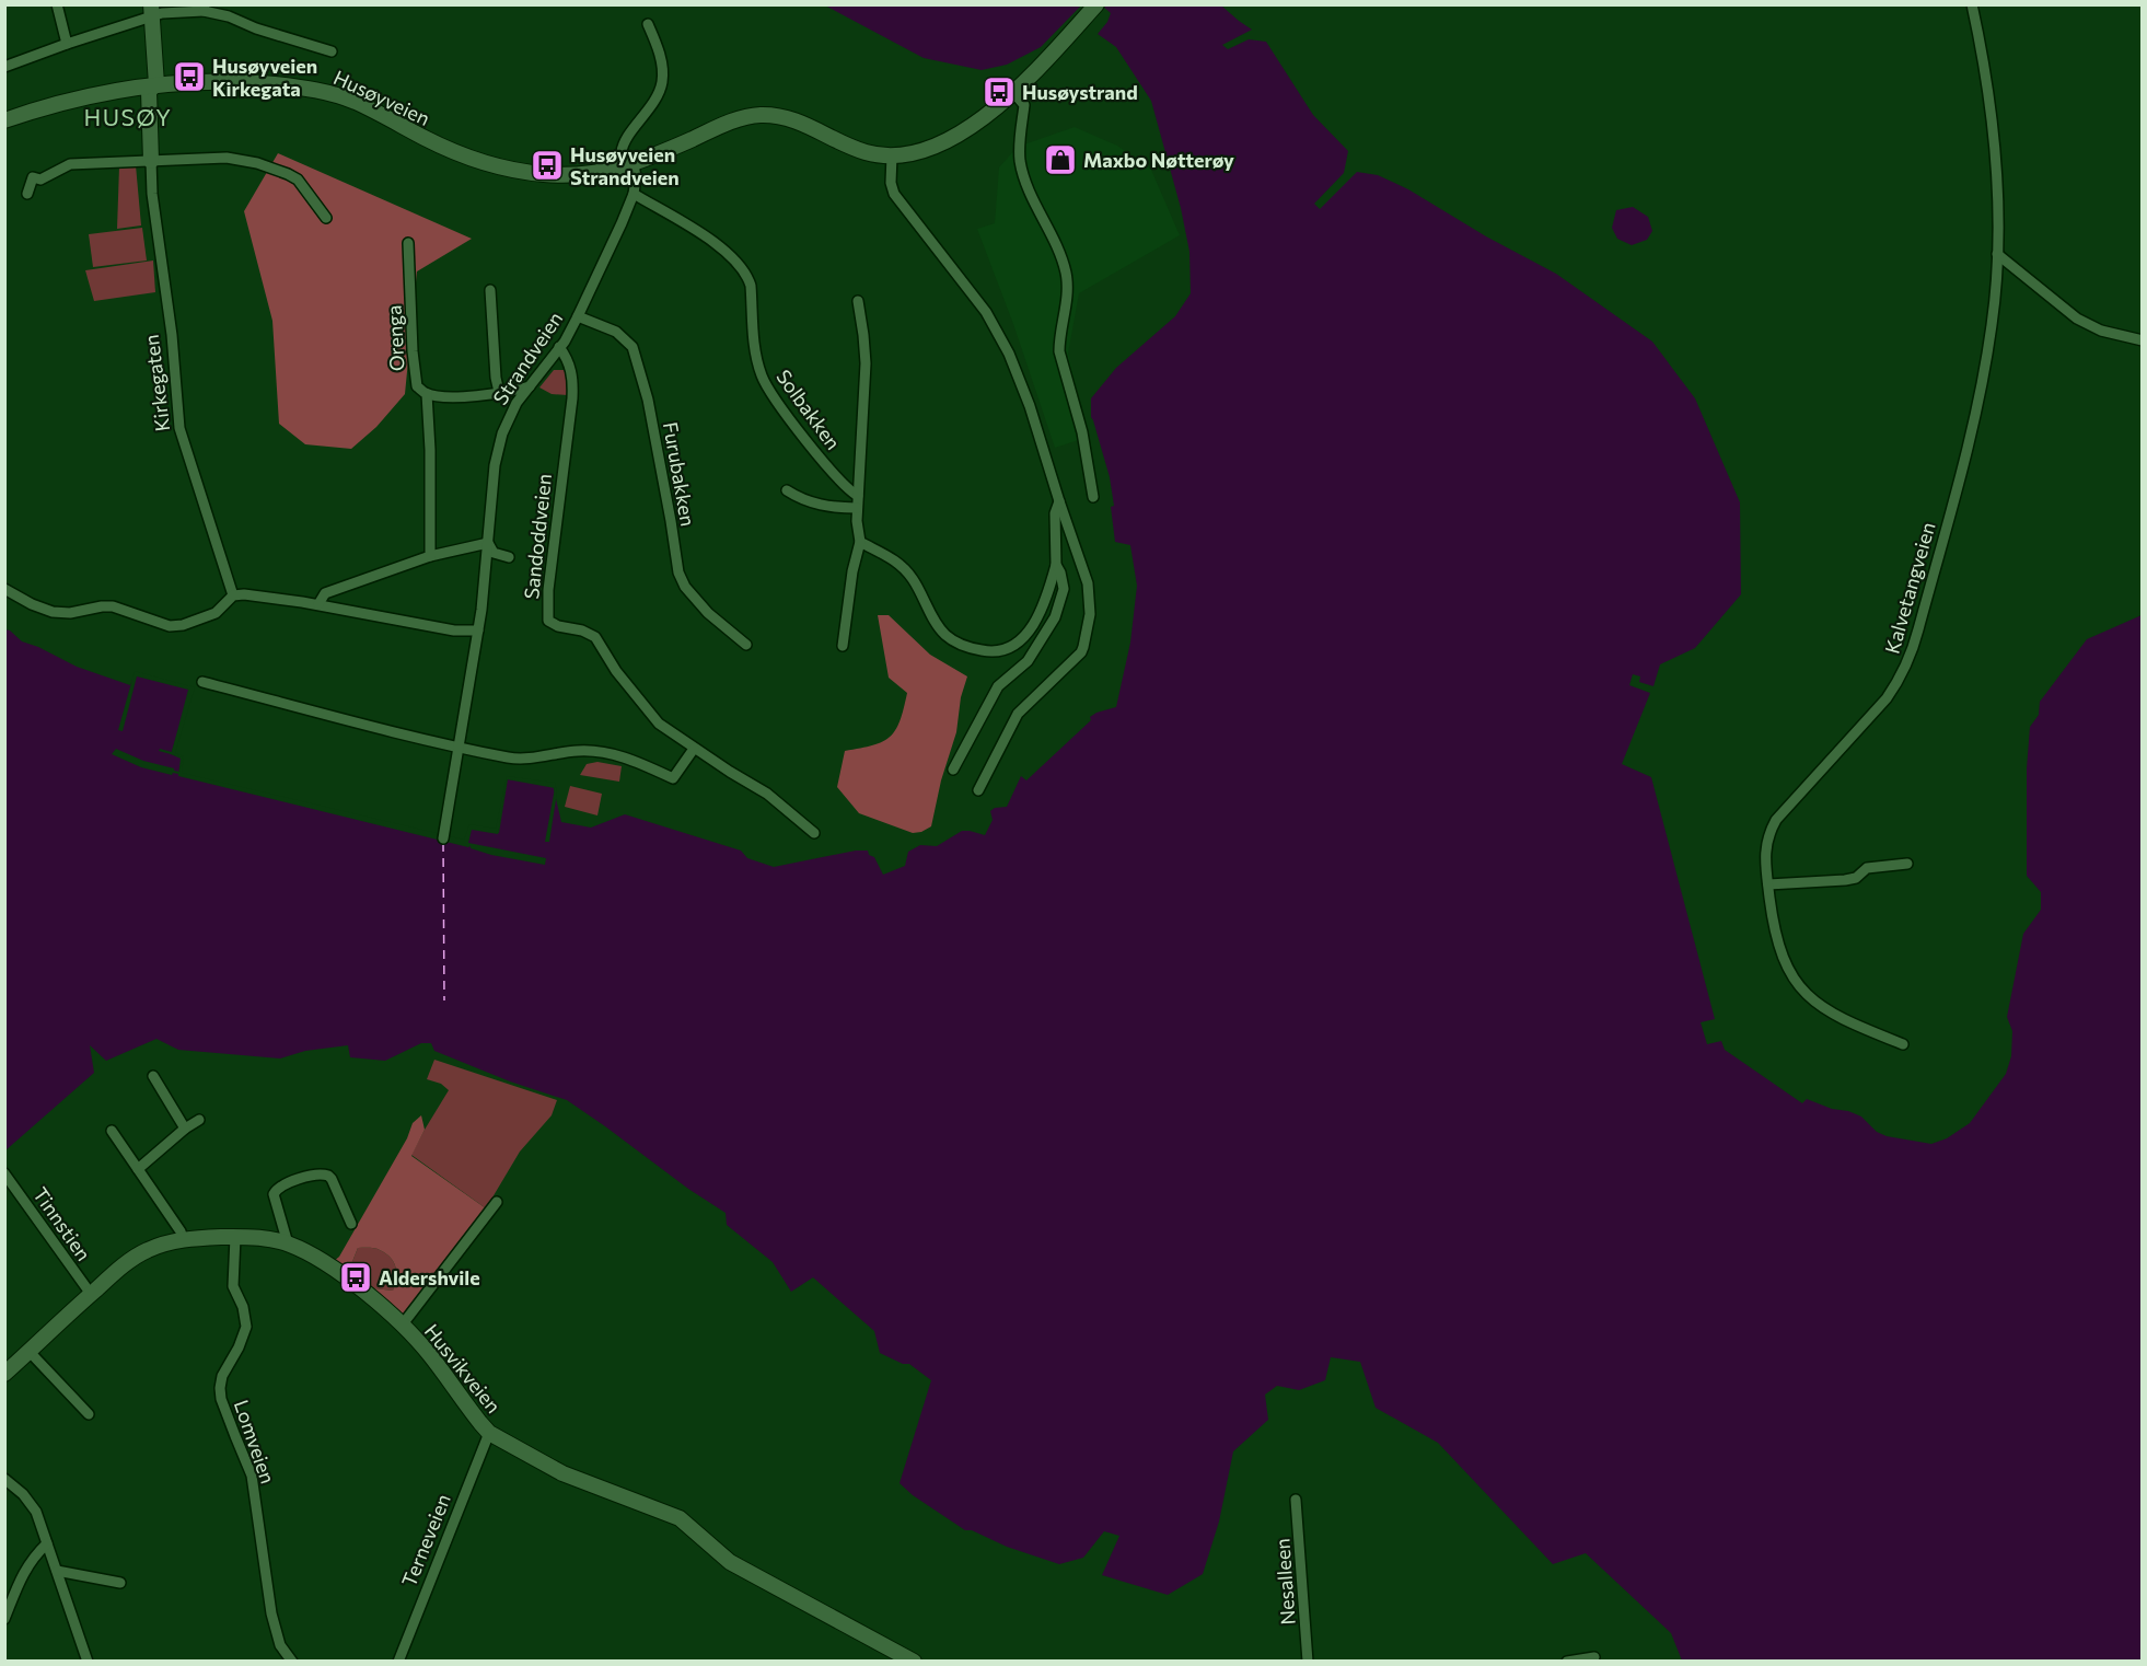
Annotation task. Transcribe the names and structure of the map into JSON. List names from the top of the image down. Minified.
{"streets":{"main road":["Husøyveien","Kirkegaten","Husvikveien"],"street":["Orenga","Strandveien","Solbakken","Furubakken","Sandoddveien","Kalvetangveien","Tinnstien","Lomveien","Terneveien","Nesalleen"]},"crossings":[["Husøyveien","Strandveien"],["Husøyveien","Kirkegaten"],["Orenga","Strandveien"],["Strandveien","Solbakken"],["Strandveien","Furubakken"],["Strandveien","Sandoddveien"],["Tinnstien","Husvikveien"],["Husvikveien","Lomveien"],["Husvikveien","Terneveien"]],"districts":["HUSØY"],"places":{"bus stop":["Husøyveien Kirkegata","Husøystrand","Husøyveien Strandveien","Aldershvile"],"shop":["Maxbo Nøtterøy"]}}
